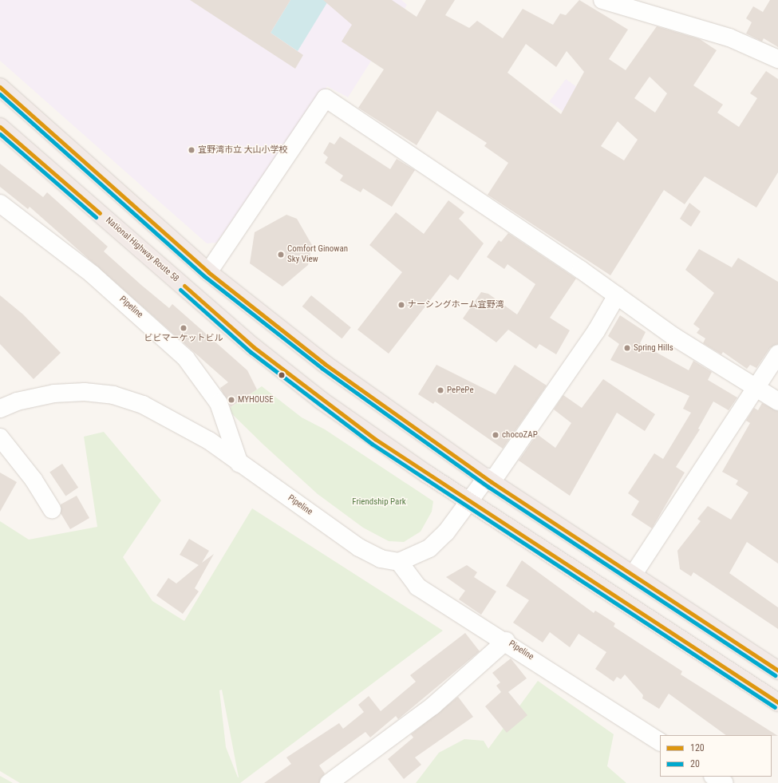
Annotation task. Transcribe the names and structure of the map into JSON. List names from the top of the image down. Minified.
{"streets":{"highway":["National Highway Route 58"],"street":["Pipeline"]},"parks":["Friendship Park"],"places":["宜野湾市立 大山小学校","Comfort Ginowan Sky View","ナーシングホーム宜野湾","ビビマーケットビル","Spring Hills","PePePe","MYHOUSE","chocoZAP"],"lines":["transit line 120","transit line 20"],"legend":["120","20"]}
